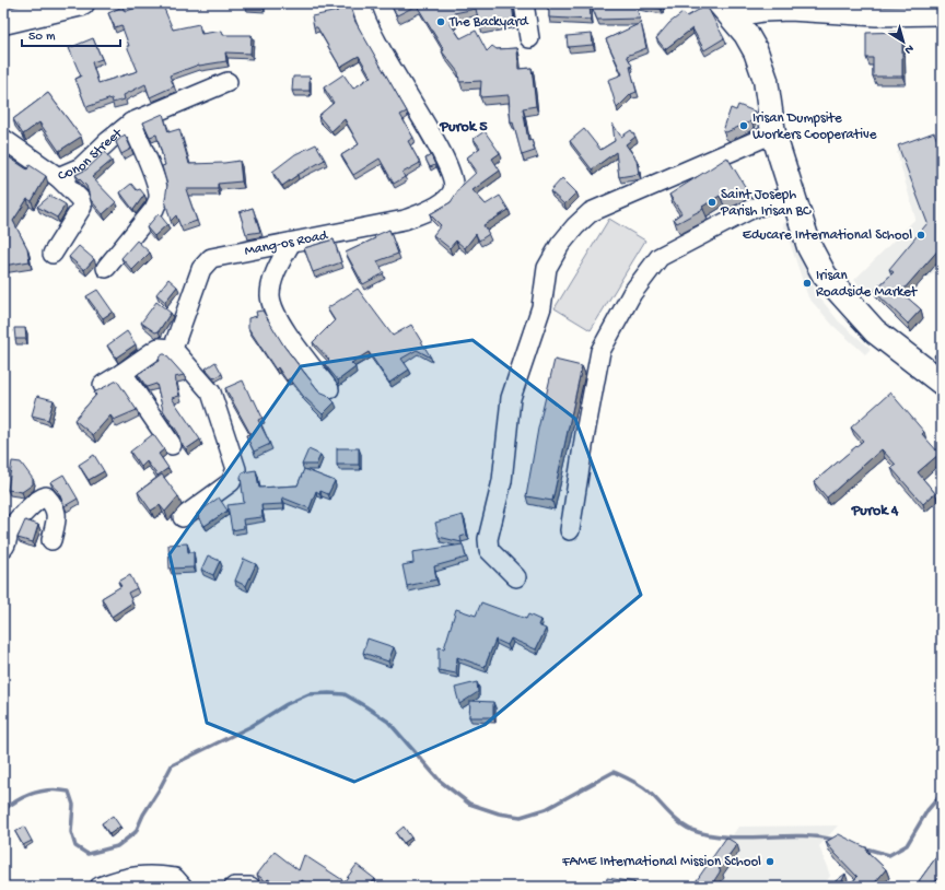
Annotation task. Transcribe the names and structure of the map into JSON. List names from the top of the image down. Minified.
{"streets":{"street":["Conon Street","Mang-os Road"]},"districts":["Purok 5","Purok 4"],"places":["The Backyard","Irisan Dumpsite Workers Cooperative","Saint Joseph Parish Irisan BC","Educare International School","Irisan Roadside Market","FAME International Mission School"],"scale_bar":"50 m","north":"bottom right"}
